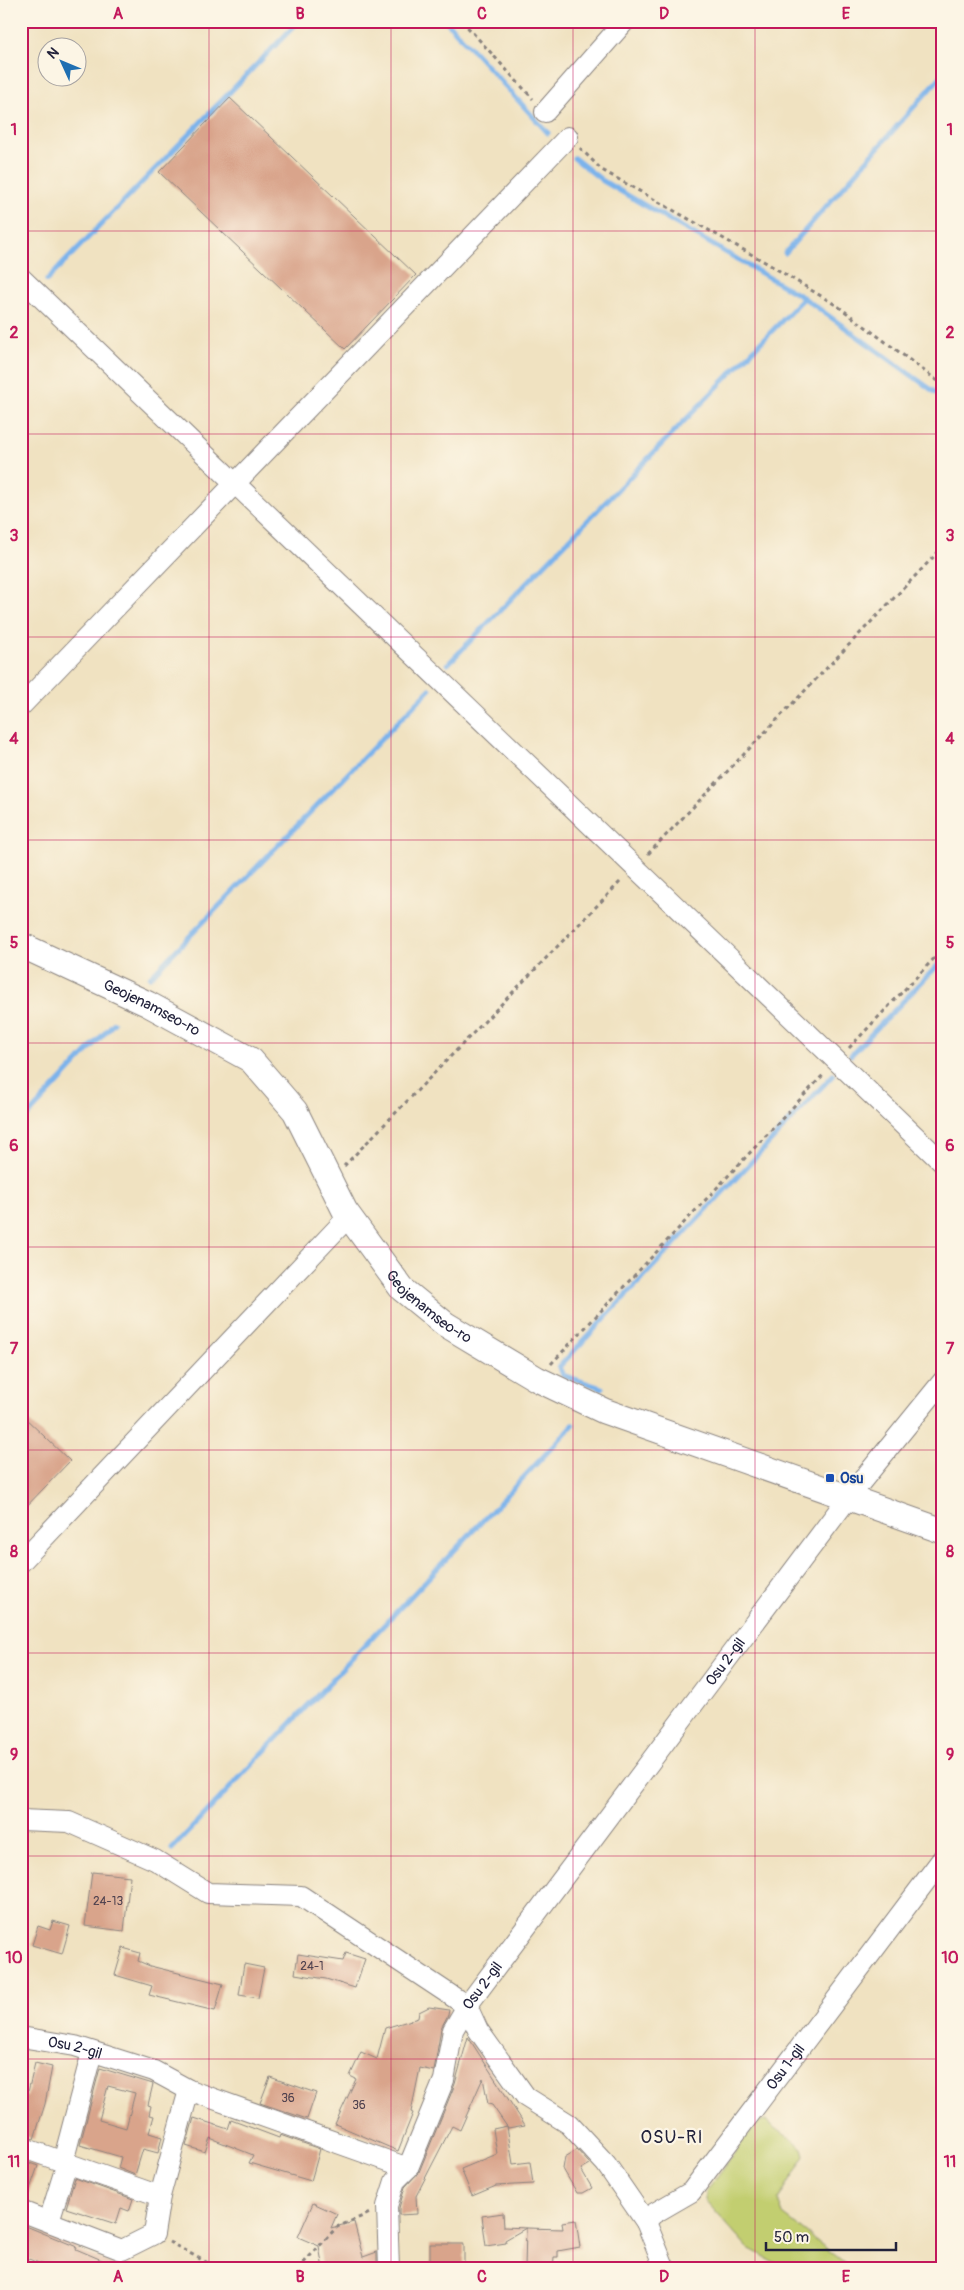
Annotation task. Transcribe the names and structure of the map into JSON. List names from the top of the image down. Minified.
{"streets":{"main road":["Geojenamseo-ro"],"street":["Osu 2-gil","Osu 1-gil"]},"crossings":[["Geojenamseo-ro","Osu 2-gil"]],"districts":["OSU-RI"],"places":{"transit":["Osu"]},"house_numbers":["24-13","24-1","36","36"],"scale_bar":"50 m","north":"top left","grid":{"columns":["A","B","C","D","E"],"rows":["1","2","3","4","5","6","7","8","9","10","11"]}}
